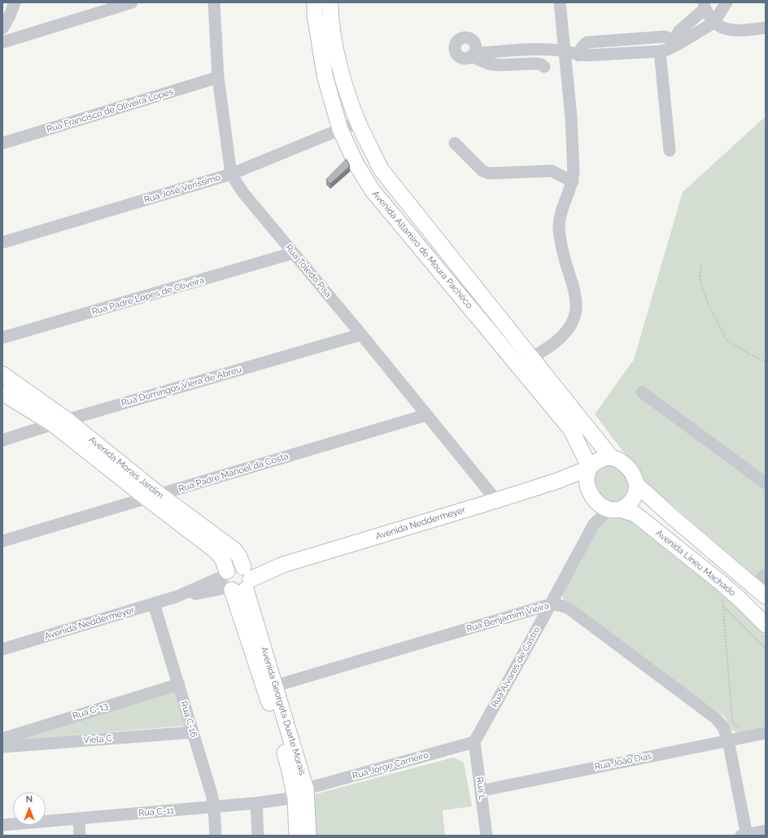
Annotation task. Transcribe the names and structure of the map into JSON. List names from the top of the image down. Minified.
{"streets":{"main road":["Avenida Altamiro de Moura Pachêco","Avenida Morais Jardim","Avenida Neddermeyer","Avenida Lineu Machado","Avenida Georgeta Duarte Morais"],"street":["Rua Francisco de Oliveira Lopes","Rua José Veríssimo","Rua Toledo Pisa","Rua Padre Lopes de Oliveira","Rua Domingos Viera de Abreu","Rua Padre Manoel da Costa","Rua Benjamim Vieira","Rua Alvares de Castro","Rua C-13","Rua C-16","Viela C","Rua João Dias","Rua Jorge Carneiro","Rua L","Rua C-11"]},"crossings":[["Rua Francisco de Oliveira Lopes","Rua Toledo Pisa"],["Rua José Veríssimo","Avenida Altamiro de Moura Pachêco"],["Rua José Veríssimo","Rua Toledo Pisa"],["Avenida Altamiro de Moura Pachêco","Avenida Neddermeyer"],["Avenida Altamiro de Moura Pachêco","Avenida Lineu Machado"],["Avenida Altamiro de Moura Pachêco","Rua Alvares de Castro"],["Rua Toledo Pisa","Rua Padre Lopes de Oliveira"],["Rua Toledo Pisa","Rua Domingos Viera de Abreu"],["Rua Toledo Pisa","Rua Padre Manoel da Costa"],["Rua Toledo Pisa","Avenida Neddermeyer"],["Rua Domingos Viera de Abreu","Avenida Morais Jardim"],["Avenida Morais Jardim","Rua Padre Manoel da Costa"],["Avenida Morais Jardim","Avenida Neddermeyer"],["Avenida Morais Jardim","Avenida Georgeta Duarte Morais"],["Avenida Neddermeyer","Avenida Lineu Machado"],["Avenida Neddermeyer","Rua Alvares de Castro"],["Avenida Neddermeyer","Avenida Georgeta Duarte Morais"],["Avenida Neddermeyer","Rua C-16"],["Avenida Lineu Machado","Rua Alvares de Castro"],["Rua Benjamim Vieira","Rua Alvares de Castro"],["Rua Benjamim Vieira","Avenida Georgeta Duarte Morais"],["Rua Benjamim Vieira","Rua João Dias"],["Rua Alvares de Castro","Rua Jorge Carneiro"],["Rua Alvares de Castro","Rua L"],["Rua C-13","Rua C-16"],["Avenida Georgeta Duarte Morais","Rua Jorge Carneiro"],["Avenida Georgeta Duarte Morais","Rua C-11"],["Rua C-16","Viela C"],["Rua C-16","Rua C-11"],["Rua João Dias","Rua L"],["Rua Jorge Carneiro","Rua L"],["Rua Jorge Carneiro","Rua C-11"]],"north":"top"}
